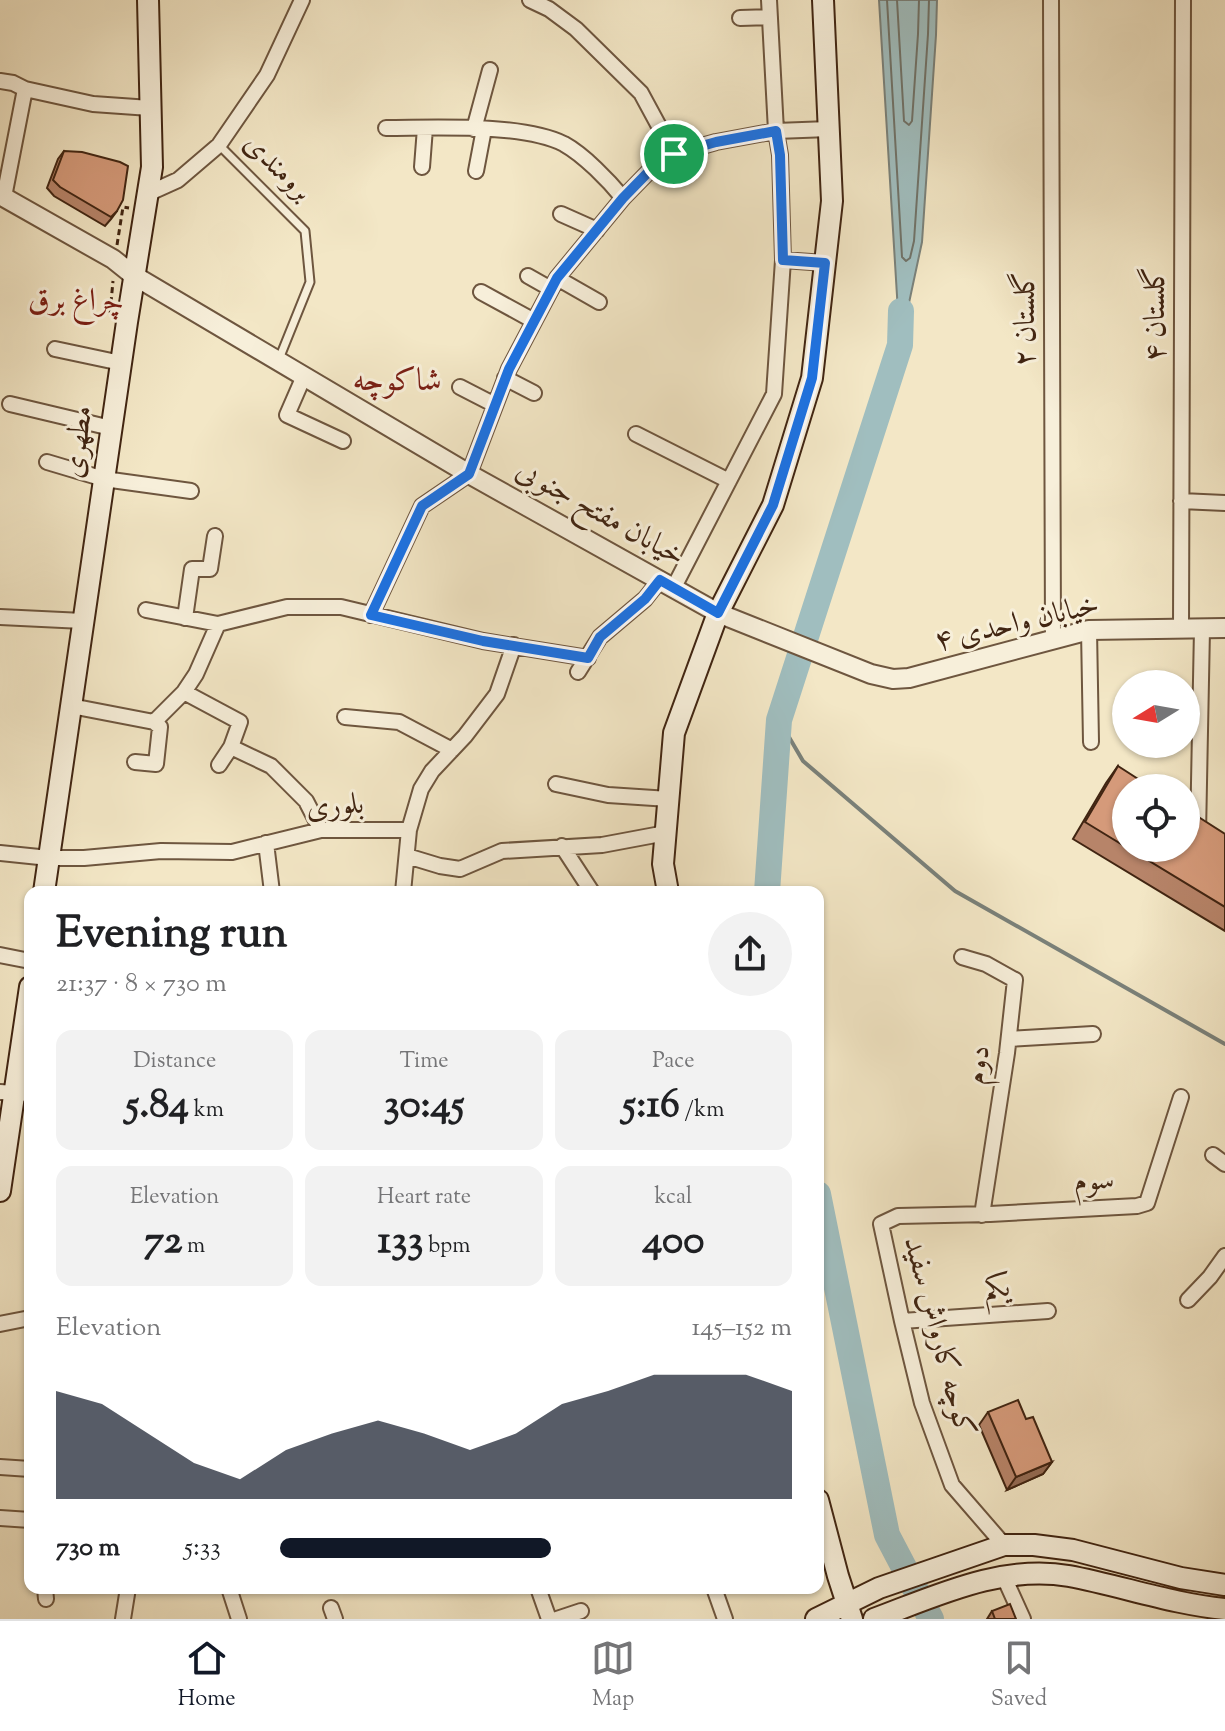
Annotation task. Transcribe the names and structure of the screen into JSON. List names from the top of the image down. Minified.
{"streets":{"main road":["مطهری"],"street":["گلستان ۴","گلستان ۲","خیابان مفتح جنوبی","خیابان واحدی ۴","بلوری","دوم","سوم","یکم","کوچه کارواش سفید"],"lane":["برومندی"]},"crossings":[["برومندی","خیابان مفتح جنوبی"],["گلستان ۴","خیابان واحدی ۴"],["گلستان ۲","خیابان واحدی ۴"],["مطهری","خیابان مفتح جنوبی"],["مطهری","بلوری"],["خیابان مفتح جنوبی","خیابان واحدی ۴"],["دوم","سوم"],["دوم","کوچه کارواش سفید"],["سوم","کوچه کارواش سفید"],["یکم","کوچه کارواش سفید"]],"districts":["چراغ برق","شاکوچه"],"north":"left","page":{"heading":["Evening run","21:37 · 8 × 730 m"],"stats":[["Distance","5.84 km"],["Time","30:45"],["Pace","5:16 /km"],["Elevation","72 m"],["Heart rate","133 bpm"],["kcal","400"]],"chart":["Elevation","145–152 m"],"list":[{"name":"730 m","note":"5:33"}],"tabs":["Home","Map","Saved"]}}
